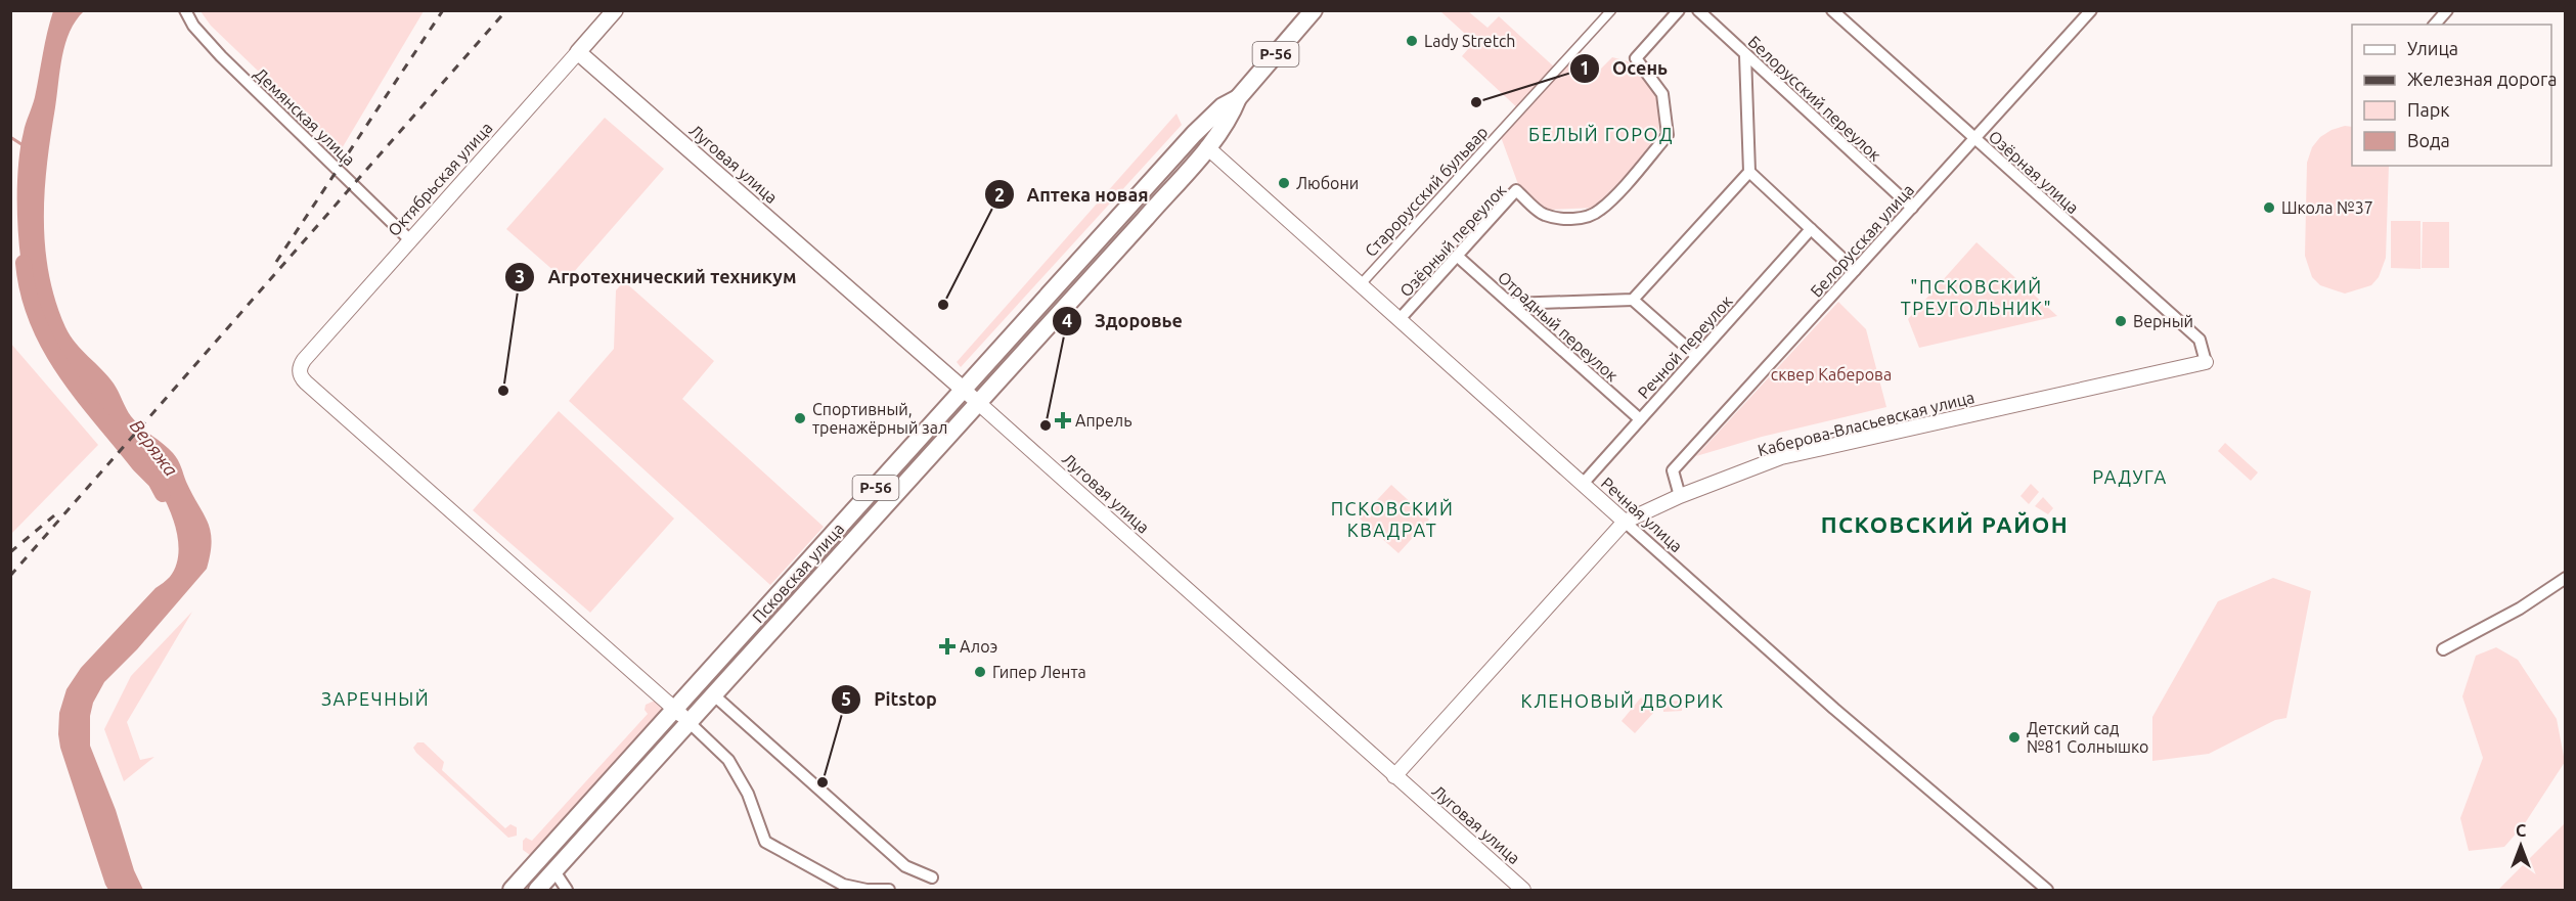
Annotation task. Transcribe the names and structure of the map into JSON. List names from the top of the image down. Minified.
{"streets":{"main road":["Р-56","Луговая улица","Октябрьская улица","Псковская улица"],"street":["Белорусский переулок","Демянская улица","Озёрная улица","Старорусский бульвар","Озёрный переулок","Белорусская улица","Отрадный переулок","Речной переулок","Каберова-Власьевская улица","Речная улица"]},"crossings":[["Белорусский переулок","Белорусская улица"],["Демянская улица","Октябрьская улица"],["Луговая улица","Октябрьская улица"],["Луговая улица","Каберова-Власьевская улица"],["Луговая улица","Псковская улица"],["Озёрная улица","Белорусская улица"],["Озёрная улица","Каберова-Власьевская улица"],["Октябрьская улица","Псковская улица"],["Старорусский бульвар","Речная улица"],["Озёрный переулок","Отрадный переулок"],["Озёрный переулок","Речная улица"],["Белорусская улица","Каберова-Власьевская улица"],["Отрадный переулок","Речной переулок"],["Речной переулок","Речная улица"],["Каберова-Власьевская улица","Речная улица"],["Речная улица","Псковская улица"]],"districts":["БЕЛЫЙ ГОРОД","\"ПСКОВСКИЙ ТРЕУГОЛЬНИК\"","РАДУГА","ПСКОВСКИЙ КВАДРАТ","ПСКОВСКИЙ РАЙОН","ЗАРЕЧНЫЙ","КЛЕНОВЫЙ ДВОРИК"],"water":["Веряжа"],"parks":["сквер Каберова"],"places":{"other":["Lady Stretch","Осень","Любони","Школа №37","Аптека новая","Верный","Агротехнический техникум","Спортивный, тренажёрный зал","Здоровье","Гипер Лента","Детский сад №81 Солнышко","Pitstop"],"health":["Апрель","Алоэ"]},"legend":["Улица","Железная дорога","Парк","Вода"],"north":"top"}
